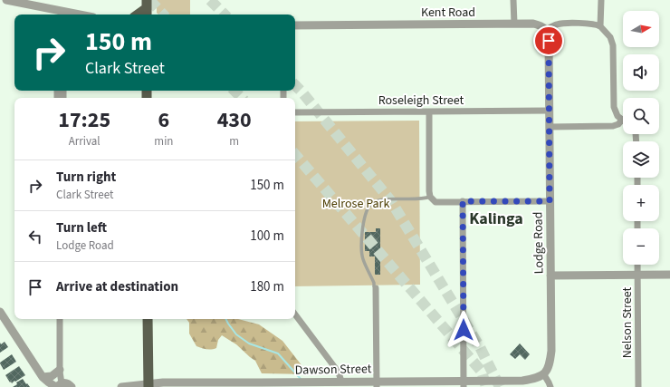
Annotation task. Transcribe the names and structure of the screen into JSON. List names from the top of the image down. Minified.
{"streets":{"street":["Kent Road","Roseleigh Street","Lodge Road","Nelson Street","Dawson Street"]},"crossings":[["Kent Road","Lodge Road"],["Roseleigh Street","Lodge Road"],["Lodge Road","Dawson Street"]],"districts":["Kalinga"],"parks":["Melrose Park"],"north":"right","page":{"map_buttons":["+","−"],"turn":["150 m","Clark Street"],"eta":["17:25","Arrival","6","min","430","m"],"list":[{"name":"Turn right","note":"Clark Street","value":"150 m"},{"name":"Turn left","note":"Lodge Road","value":"100 m"},{"name":"Arrive at destination","value":"180 m"}]}}
